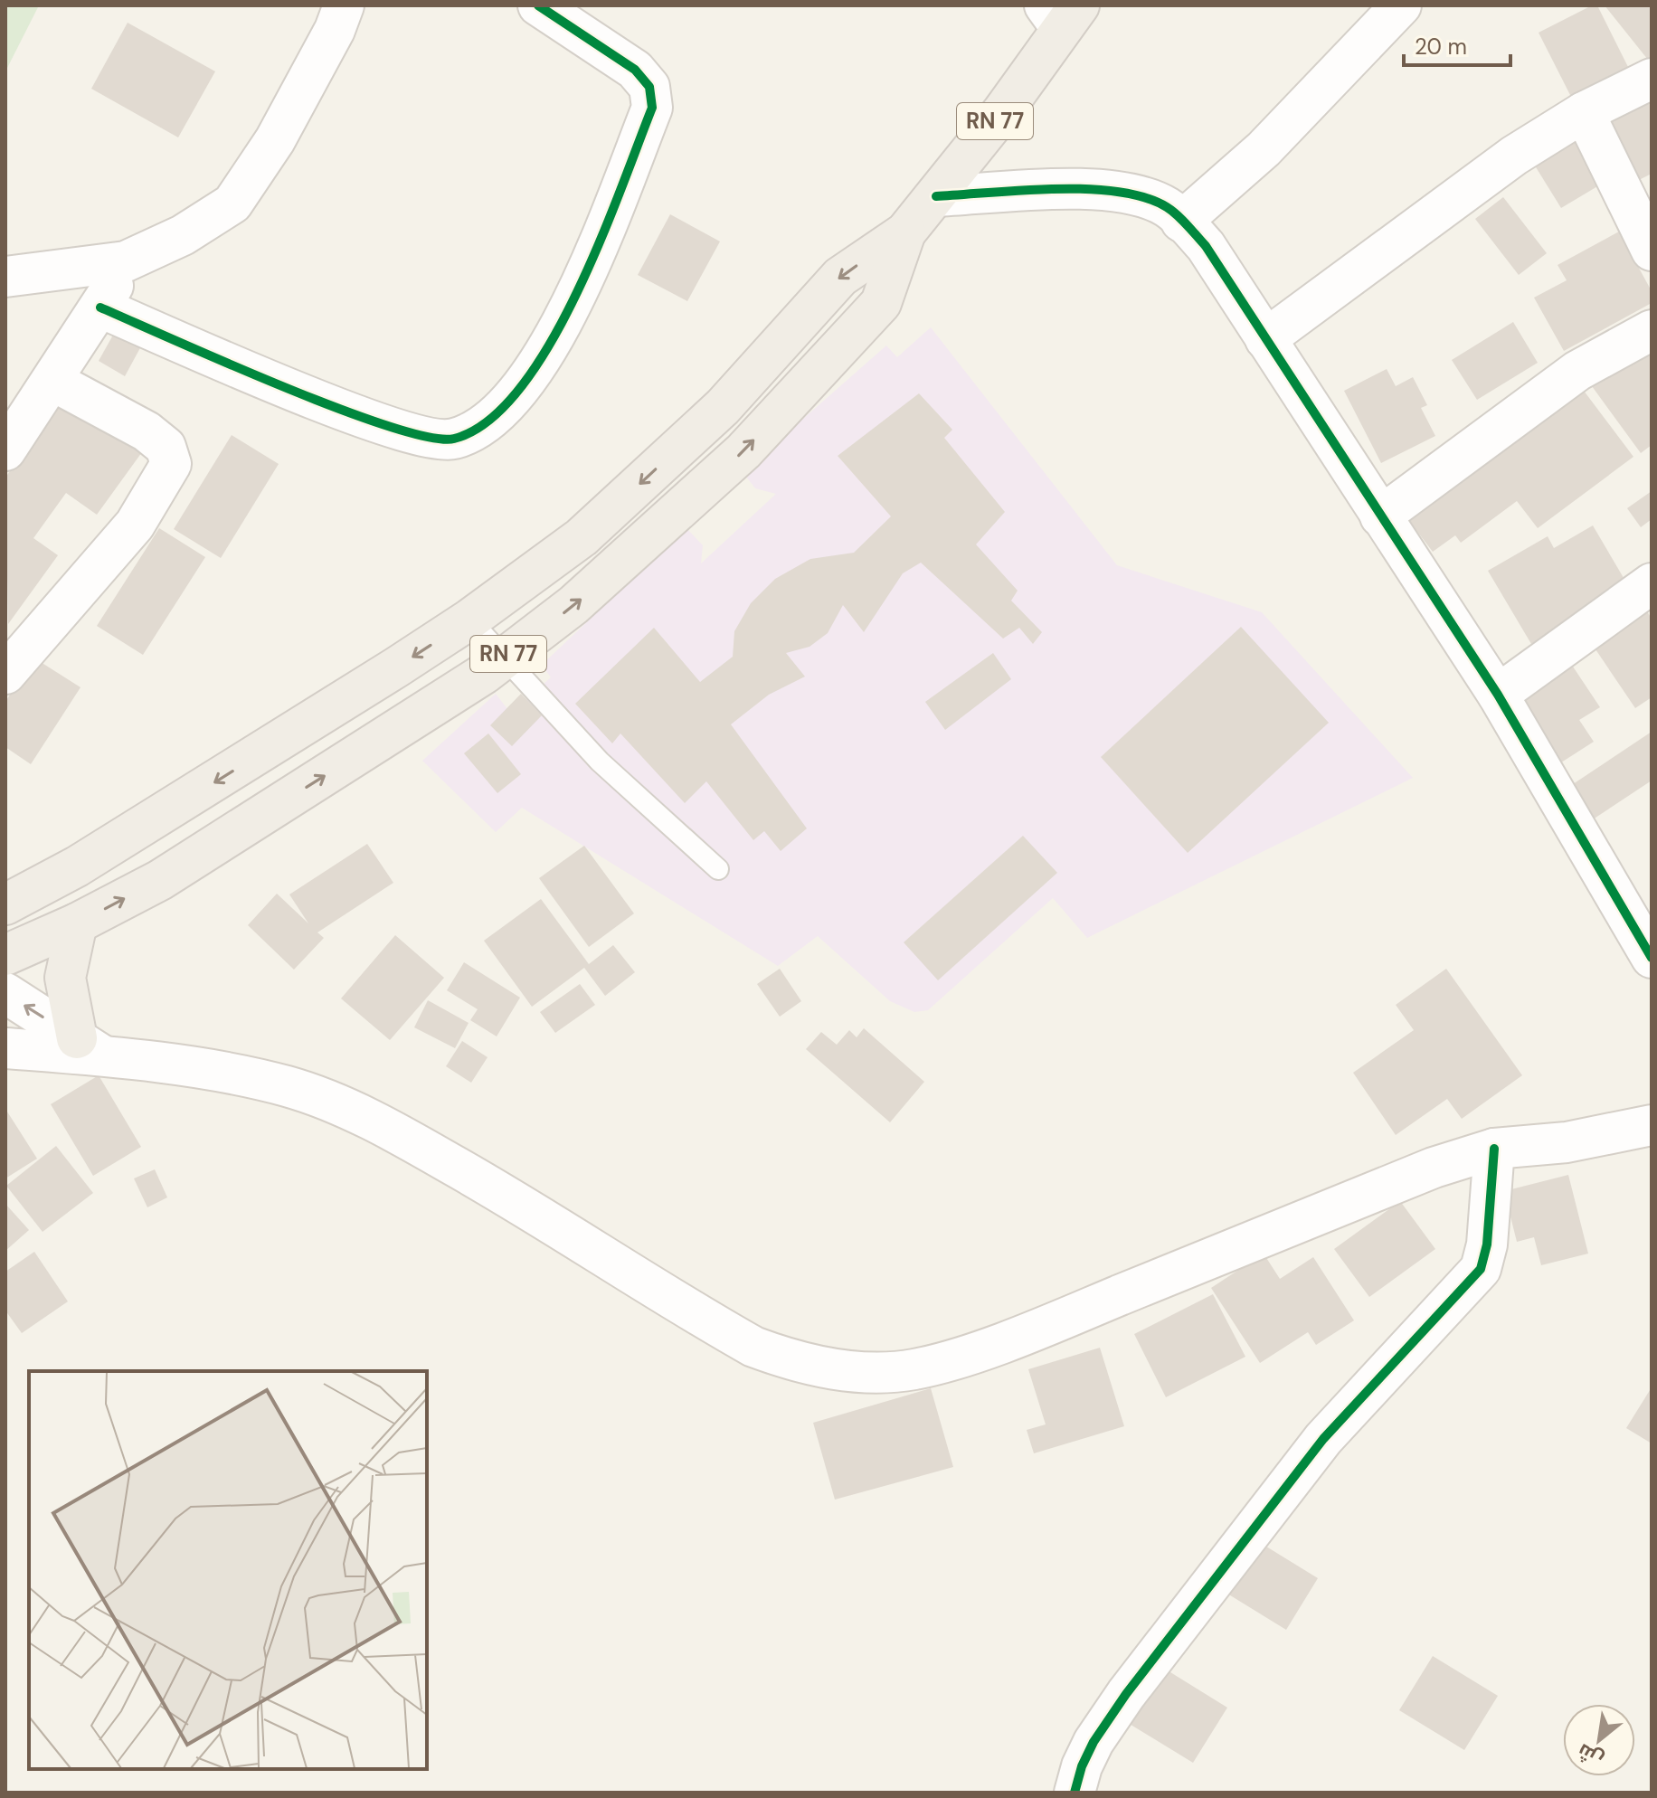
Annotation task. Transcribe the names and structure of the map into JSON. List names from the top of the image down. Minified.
{"streets":{"main road":["RN 77"]},"scale_bar":"20 m","north":"bottom left"}
